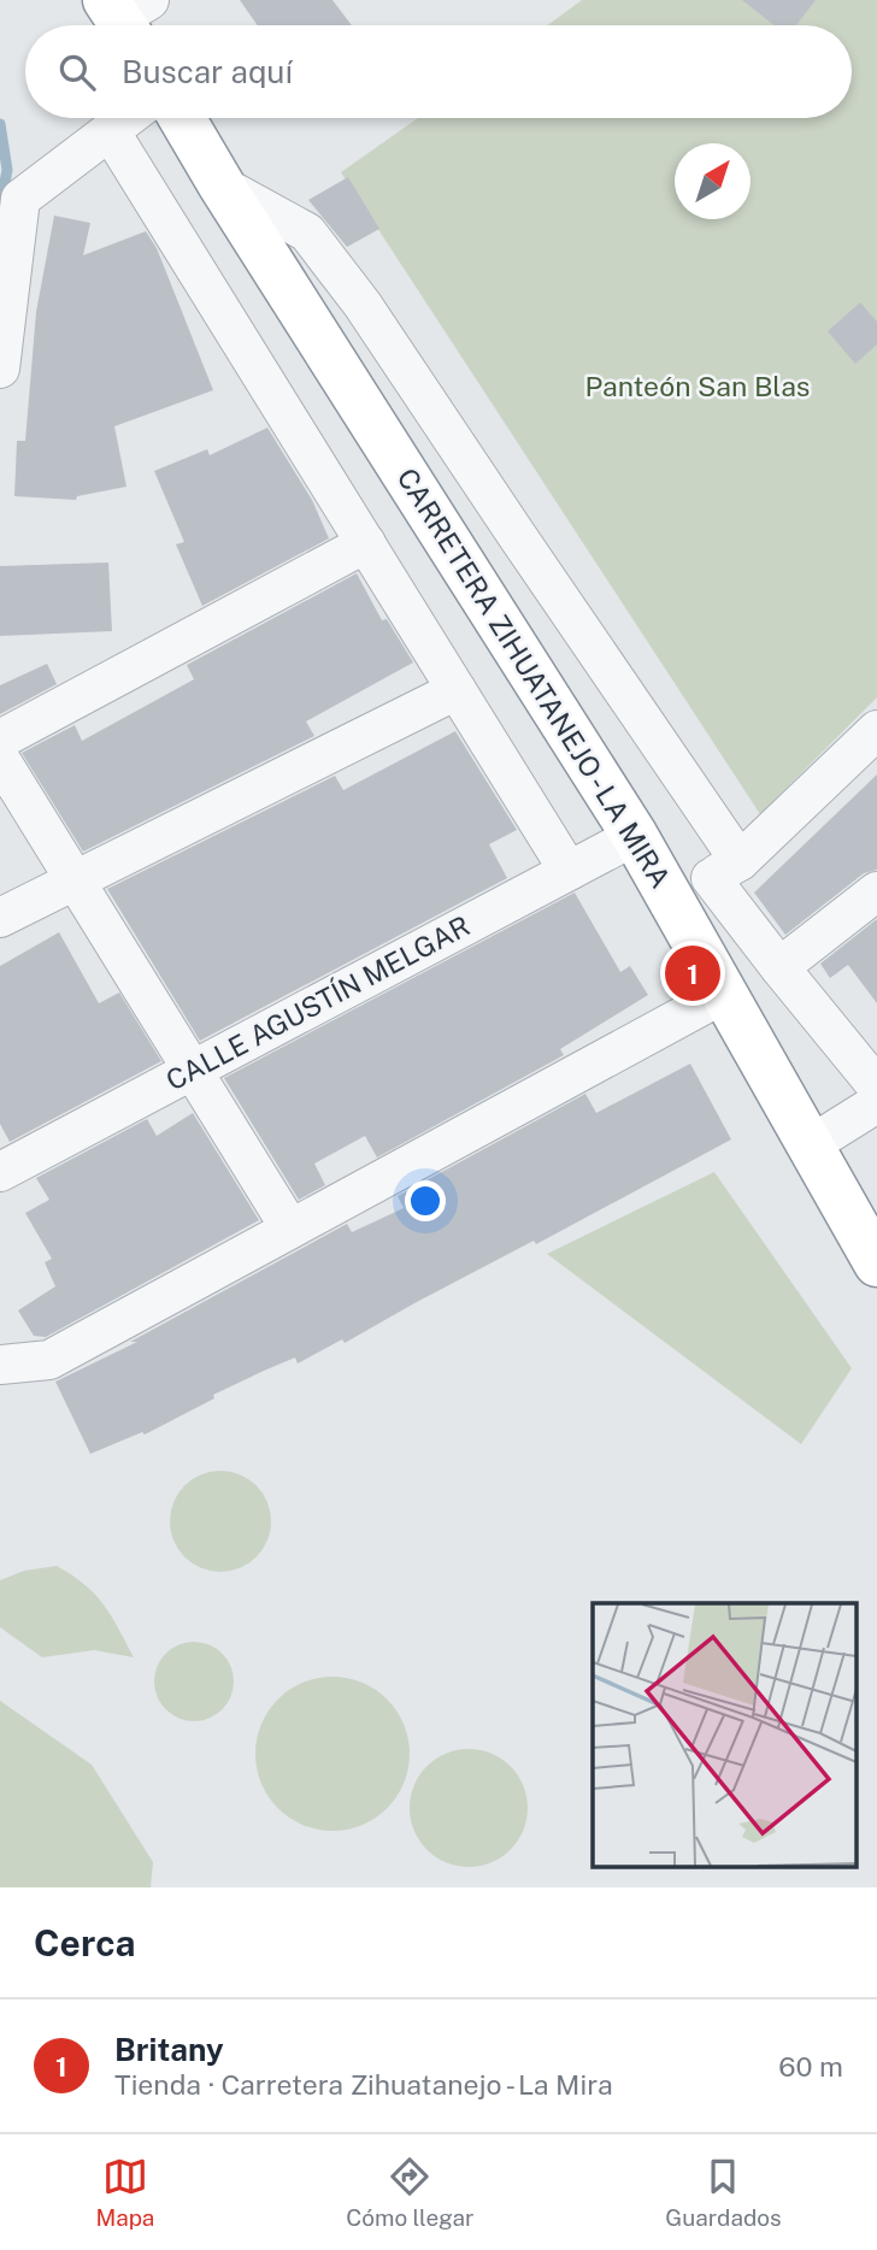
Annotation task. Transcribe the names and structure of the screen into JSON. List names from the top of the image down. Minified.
{"streets":{"highway":["CARRETERA ZIHUATANEJO - LA MIRA"],"street":["CALLE AGUSTÍN MELGAR"]},"crossings":[["CARRETERA ZIHUATANEJO - LA MIRA","CALLE AGUSTÍN MELGAR"]],"parks":["Panteón San Blas"],"north":"top right","page":{"search":"Buscar aquí","pins":"1","heading":"Cerca","list":[{"mark":"1","name":"Britany","note":"Tienda · Carretera Zihuatanejo - La Mira","value":"60 m"}],"nav":["Mapa","Cómo llegar","Guardados"]}}
